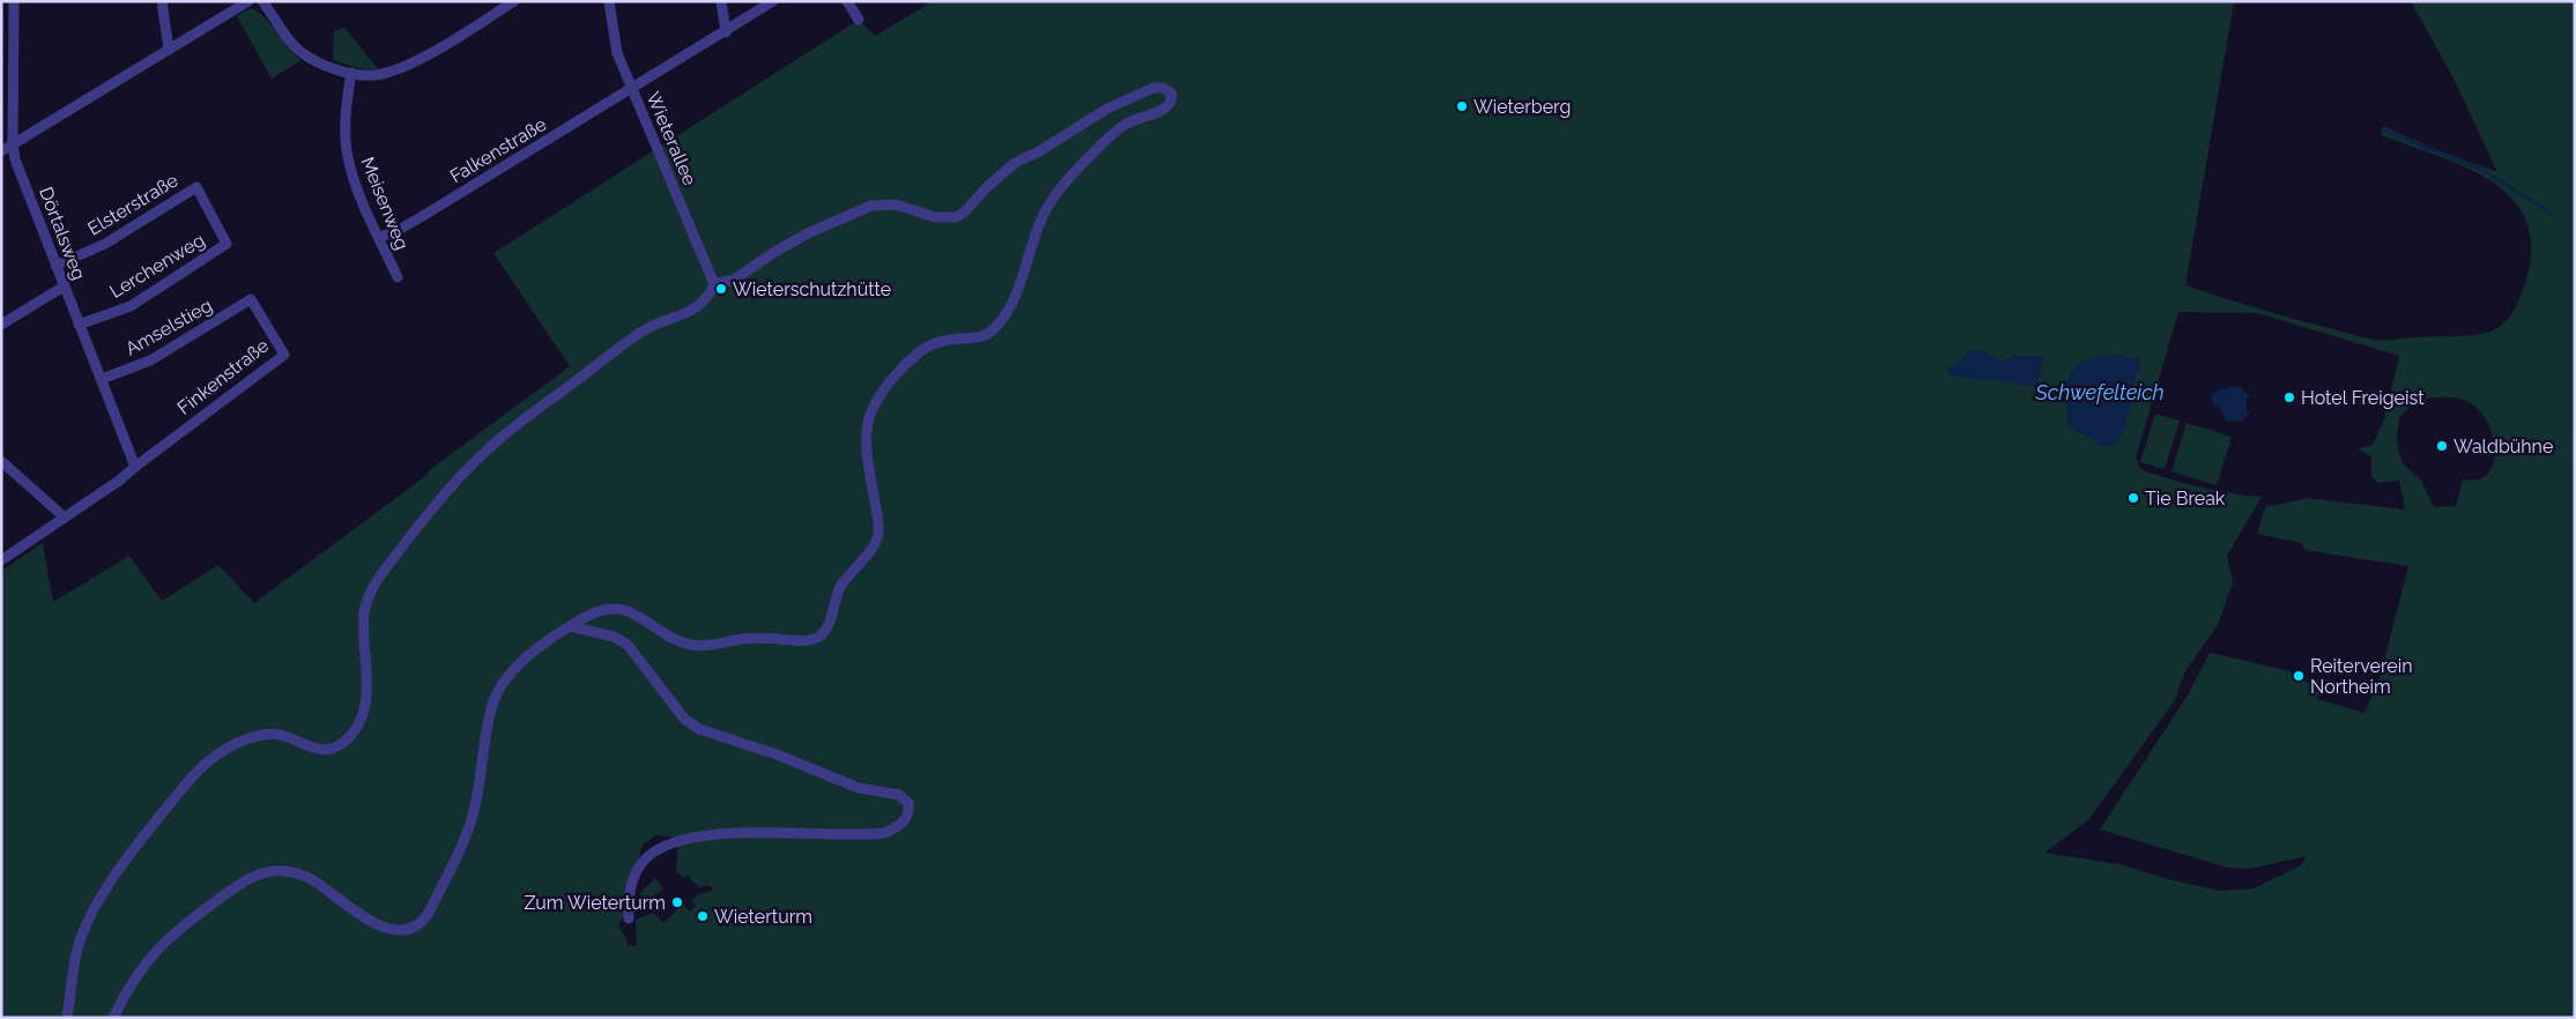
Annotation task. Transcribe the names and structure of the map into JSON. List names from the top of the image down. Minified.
{"streets":{"street":["Wieterallee","Falkenstraße","Meisenweg","Elsterstraße","Dörtalsweg","Lerchenweg","Amselstieg","Finkenstraße"]},"crossings":[["Wieterallee","Falkenstraße"],["Falkenstraße","Meisenweg"],["Elsterstraße","Dörtalsweg"],["Elsterstraße","Lerchenweg"],["Dörtalsweg","Lerchenweg"],["Dörtalsweg","Amselstieg"],["Dörtalsweg","Finkenstraße"],["Amselstieg","Finkenstraße"]],"water":["Schwefelteich"],"places":["Wieterberg","Wieterschutzhütte","Hotel Freigeist","Waldbühne","Tie Break","Reiterverein Northeim","Zum Wieterturm","Wieterturm"]}
